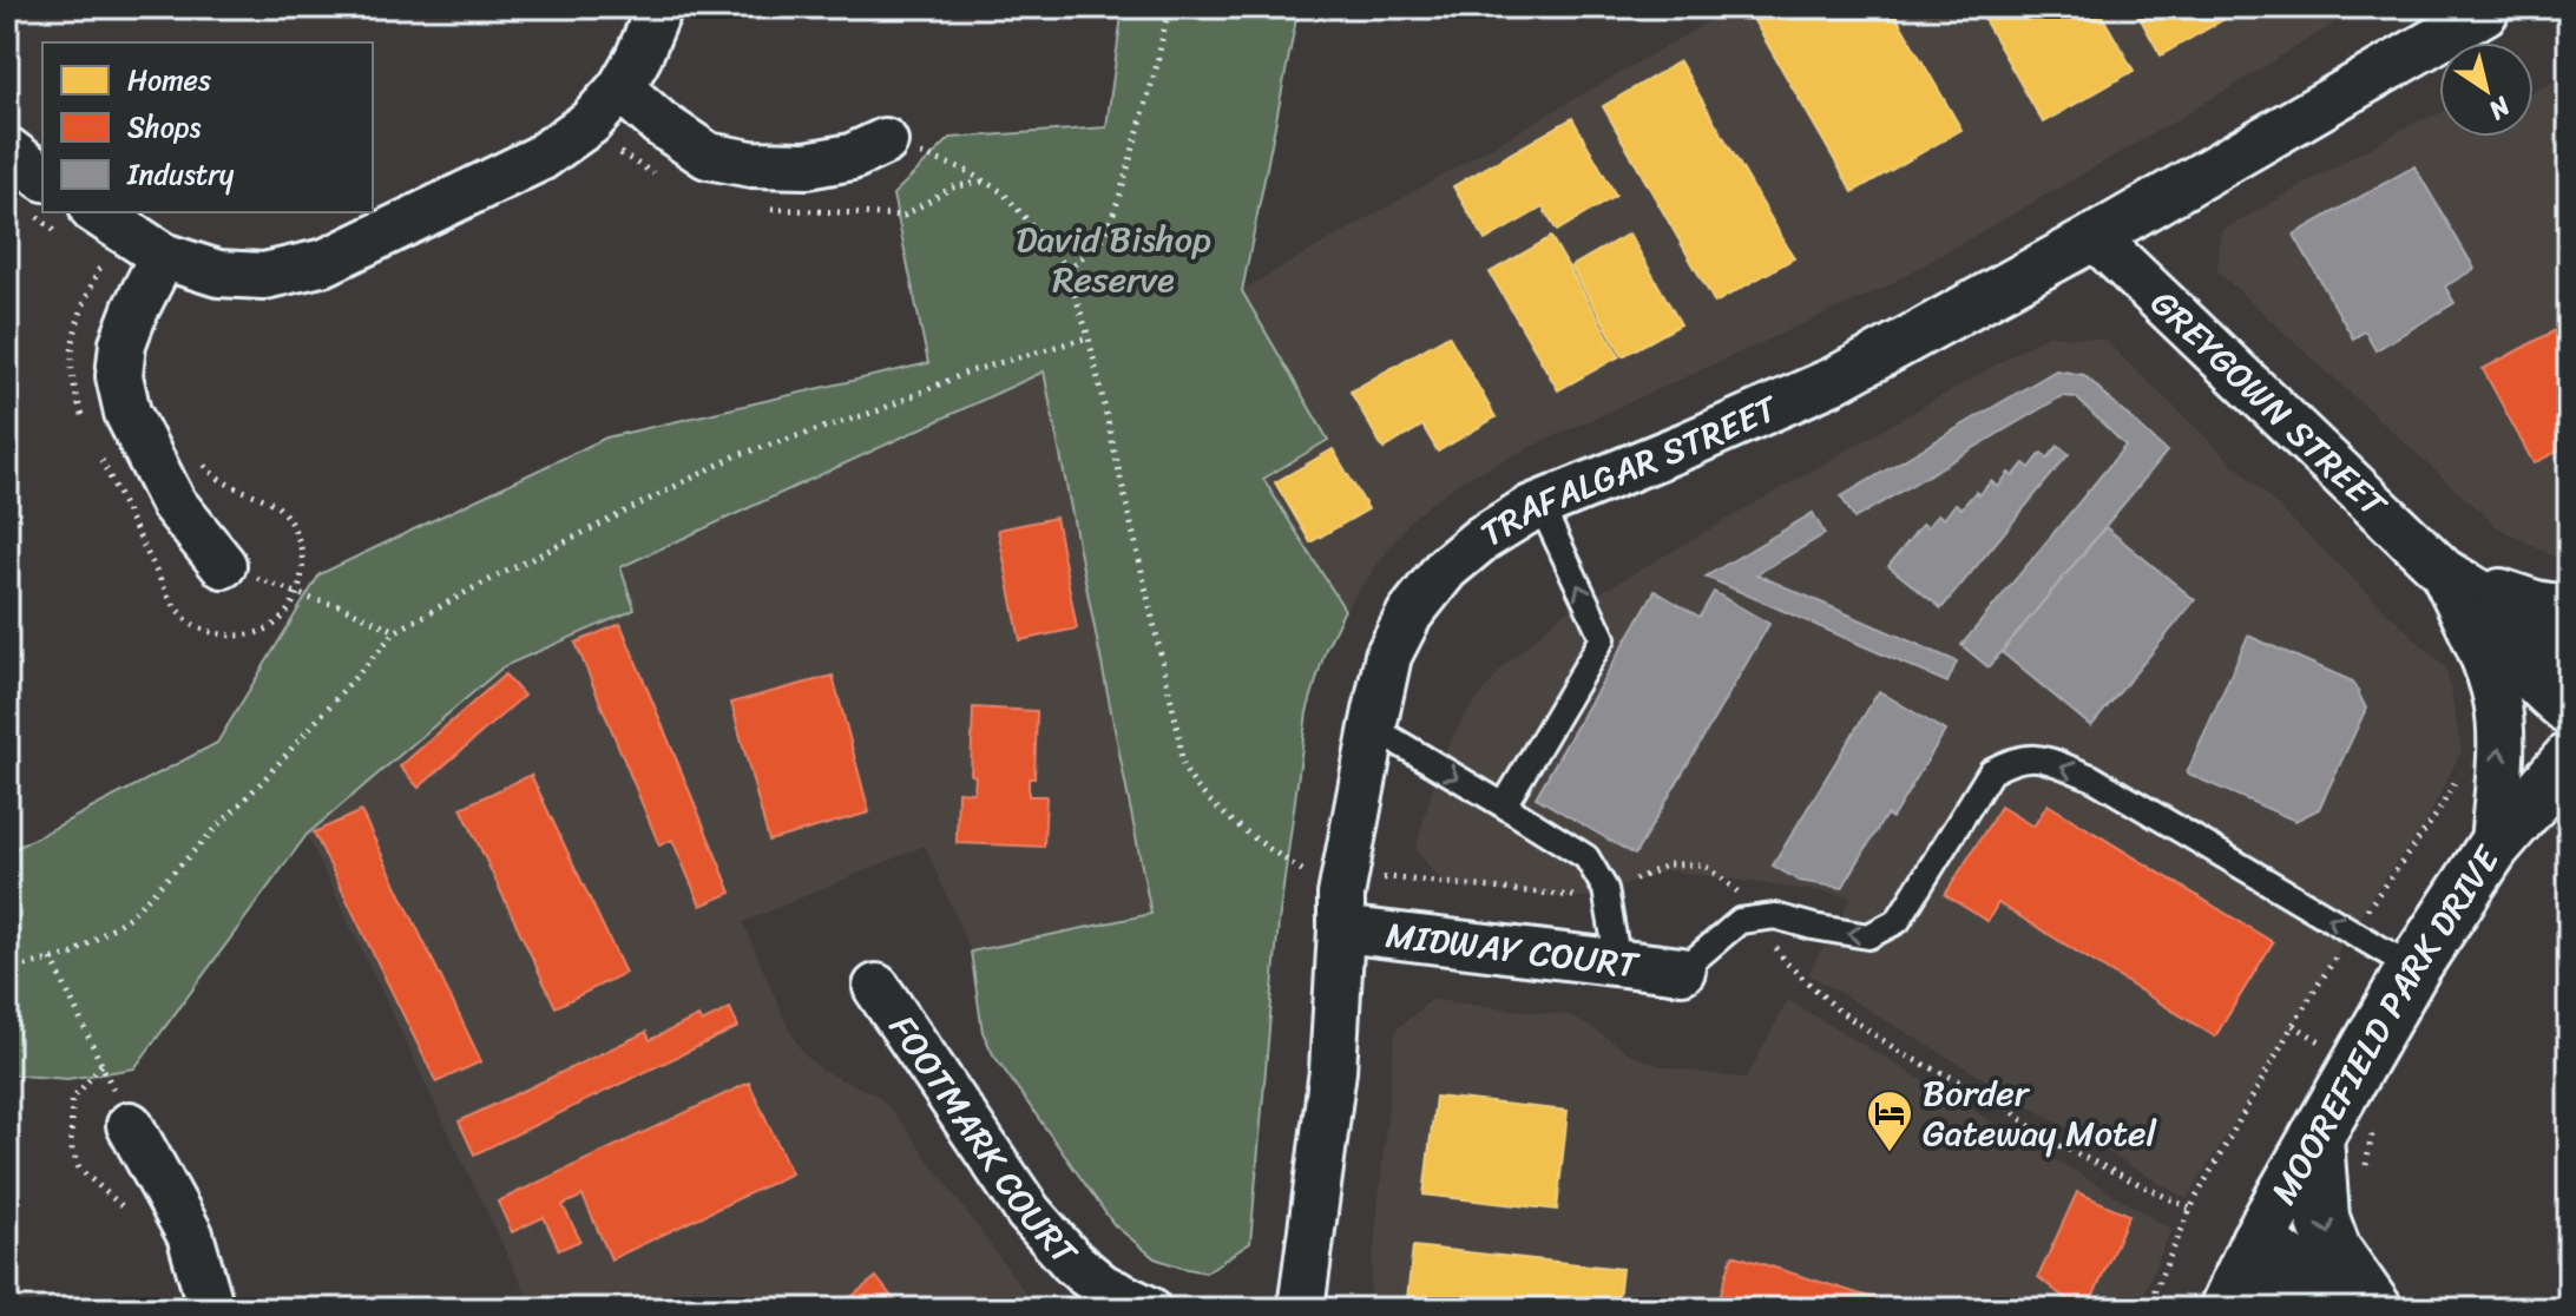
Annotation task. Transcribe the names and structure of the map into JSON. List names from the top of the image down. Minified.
{"streets":{"main road":["MOOREFIELD PARK DRIVE"],"street":["GREYGOWN STREET","TRAFALGAR STREET","MIDWAY COURT","FOOTMARK COURT"]},"crossings":[["GREYGOWN STREET","TRAFALGAR STREET"],["GREYGOWN STREET","MOOREFIELD PARK DRIVE"],["TRAFALGAR STREET","MIDWAY COURT"]],"parks":["David Bishop Reserve"],"places":{"hotel":["Border Gateway Motel"]},"legend":["Homes","Shops","Industry"],"north":"bottom right"}
